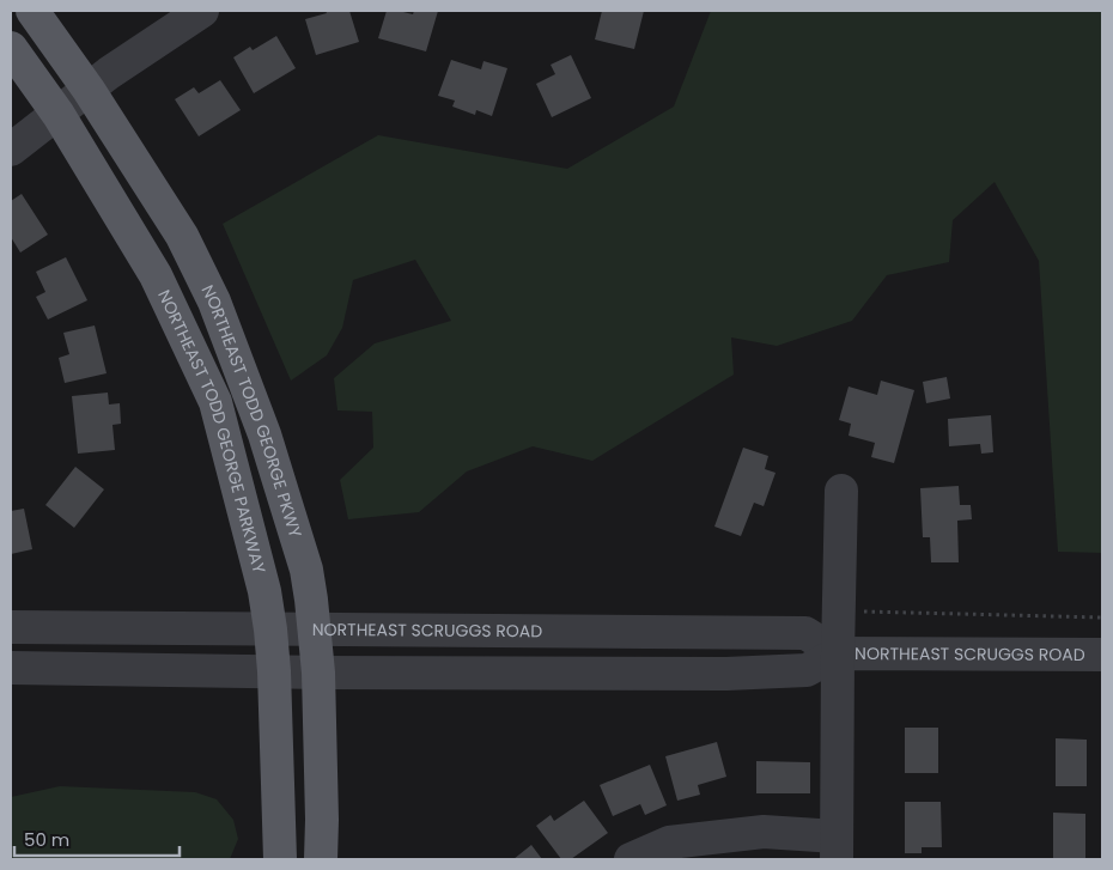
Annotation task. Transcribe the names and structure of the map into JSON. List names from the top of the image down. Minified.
{"streets":{"main road":["NORTHEAST TODD GEORGE PKWY","NORTHEAST TODD GEORGE PARKWAY"],"street":["NORTHEAST SCRUGGS ROAD"]},"crossings":[["NORTHEAST TODD GEORGE PKWY","NORTHEAST SCRUGGS ROAD"],["NORTHEAST TODD GEORGE PARKWAY","NORTHEAST SCRUGGS ROAD"]],"scale_bar":"50 m"}
